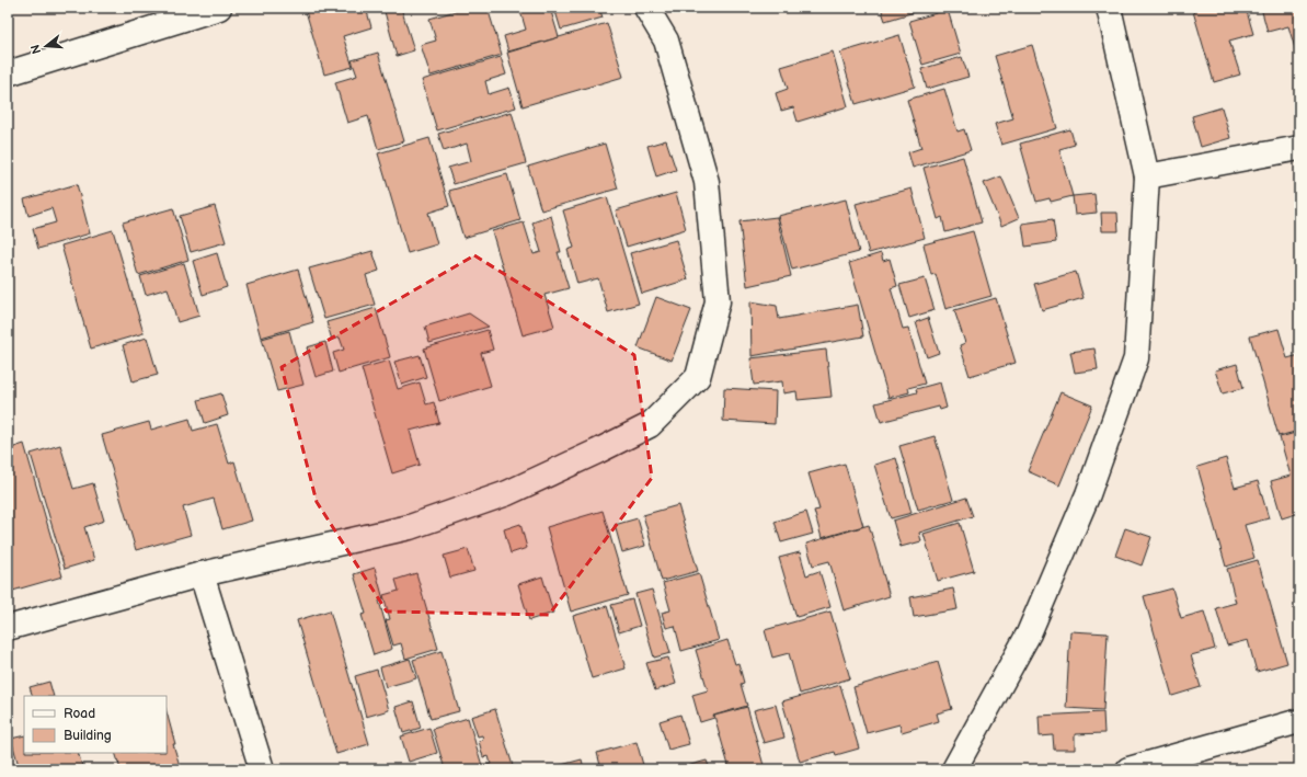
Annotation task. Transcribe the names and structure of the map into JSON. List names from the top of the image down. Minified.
{"legend":["Road","Building"],"north":"left"}
